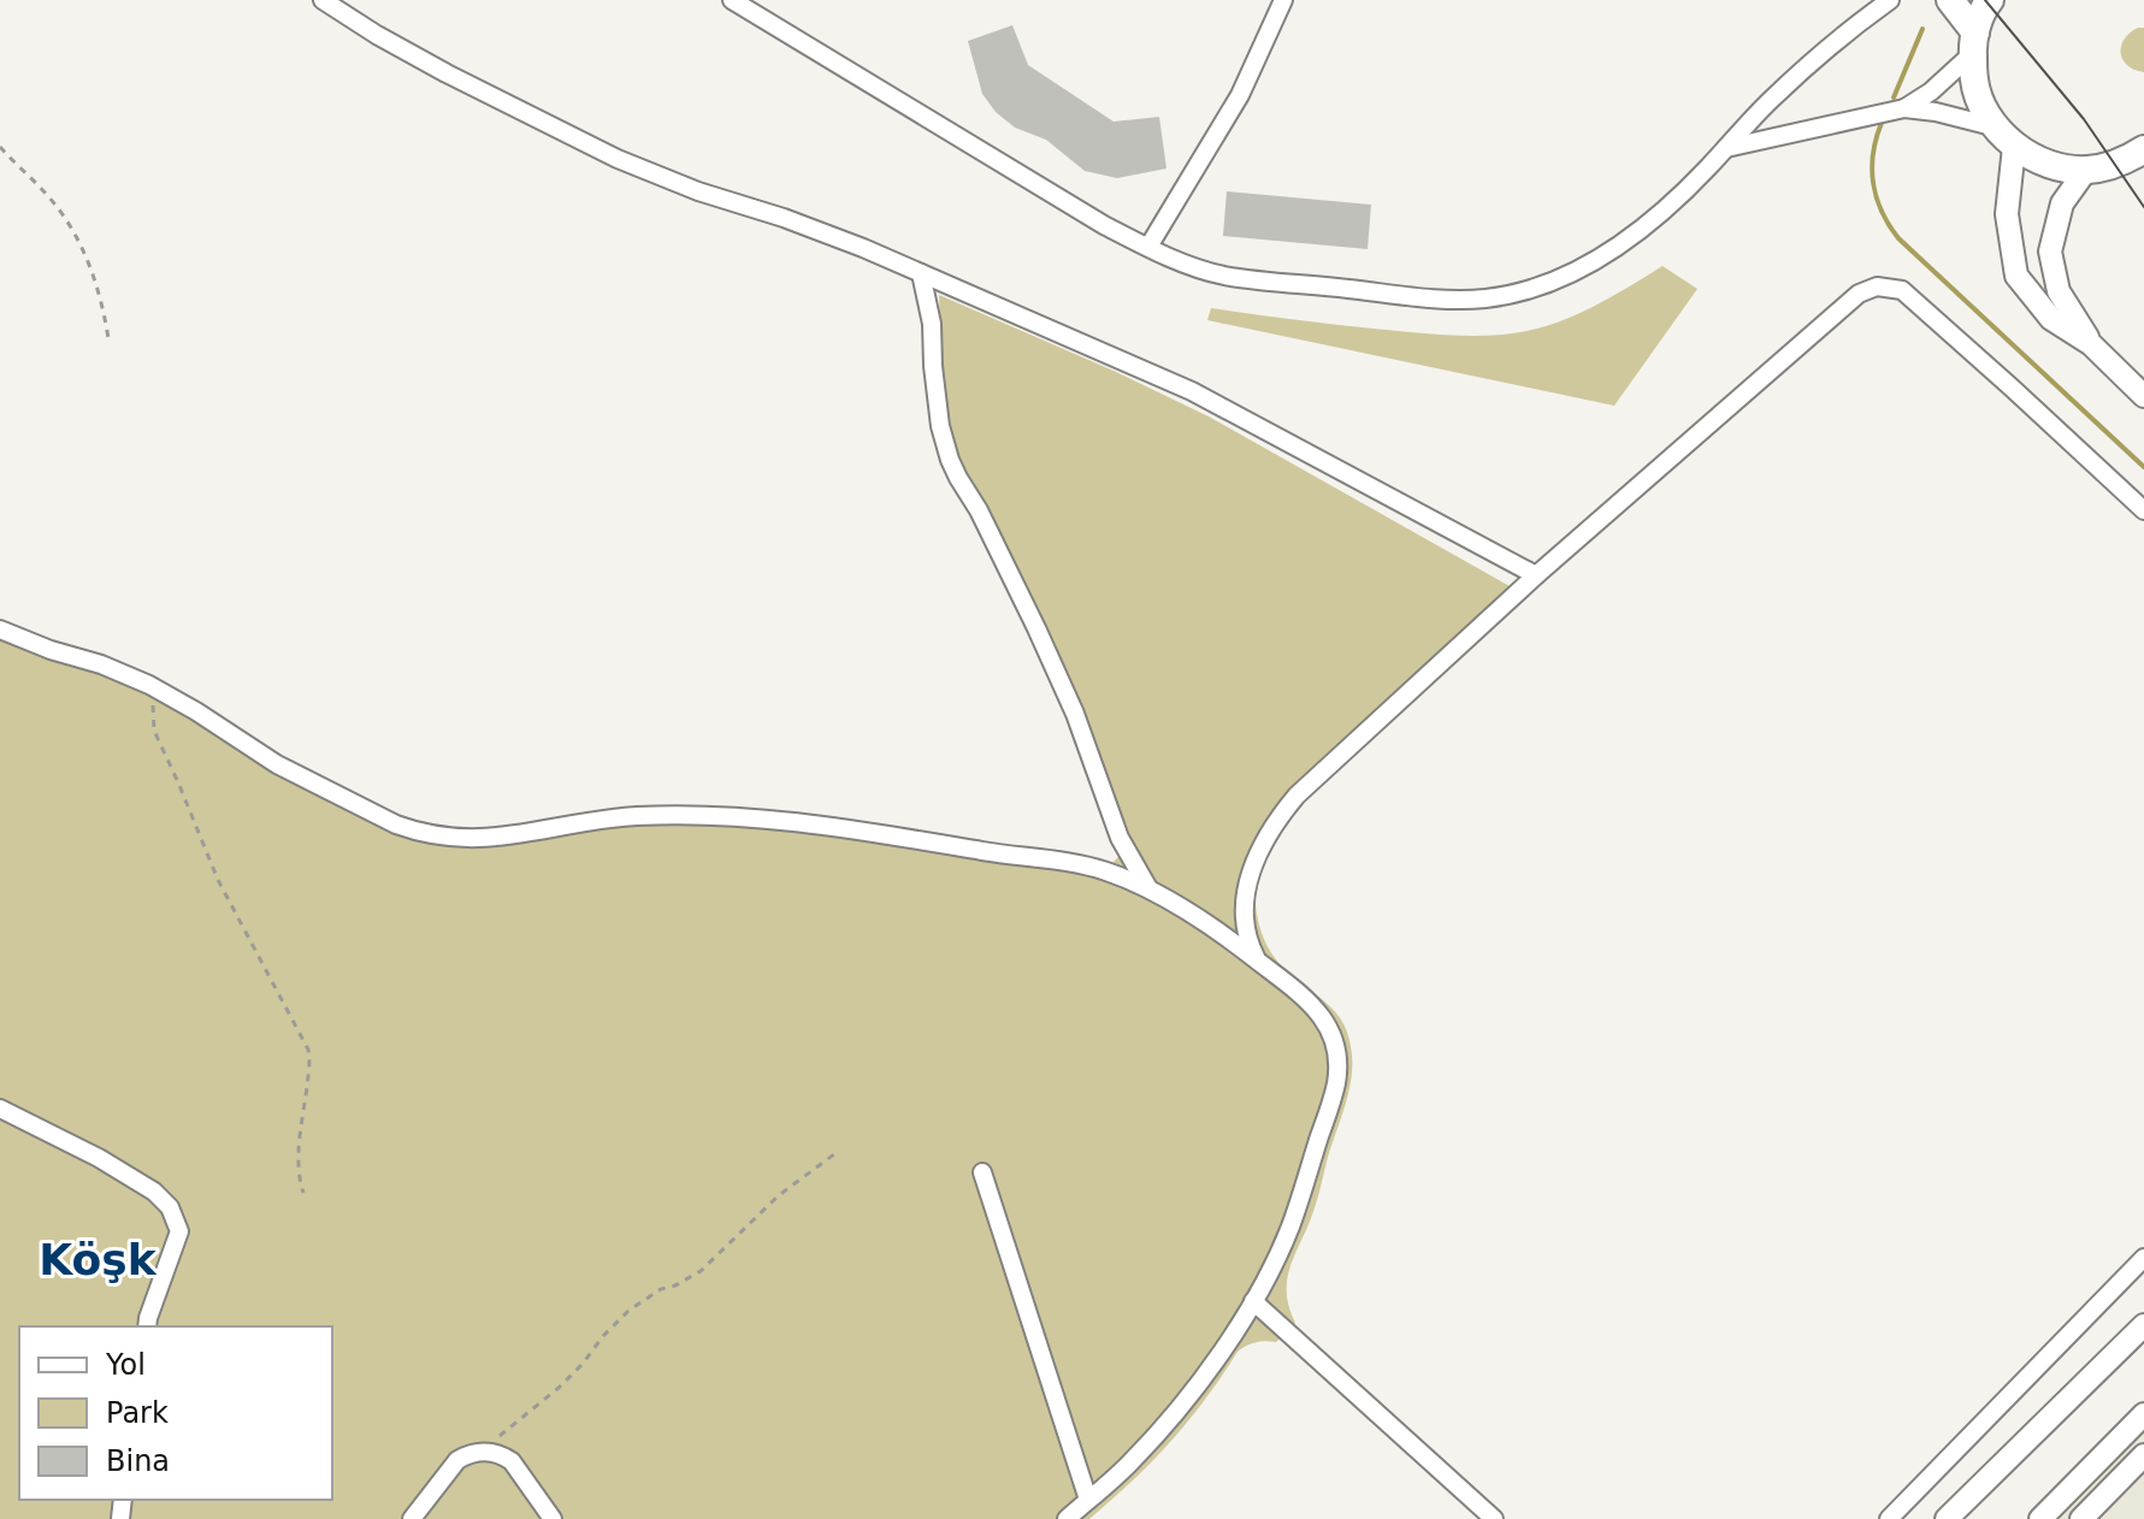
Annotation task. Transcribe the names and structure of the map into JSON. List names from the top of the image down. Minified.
{"districts":["Köşk"],"legend":["Yol","Park","Bina"]}
